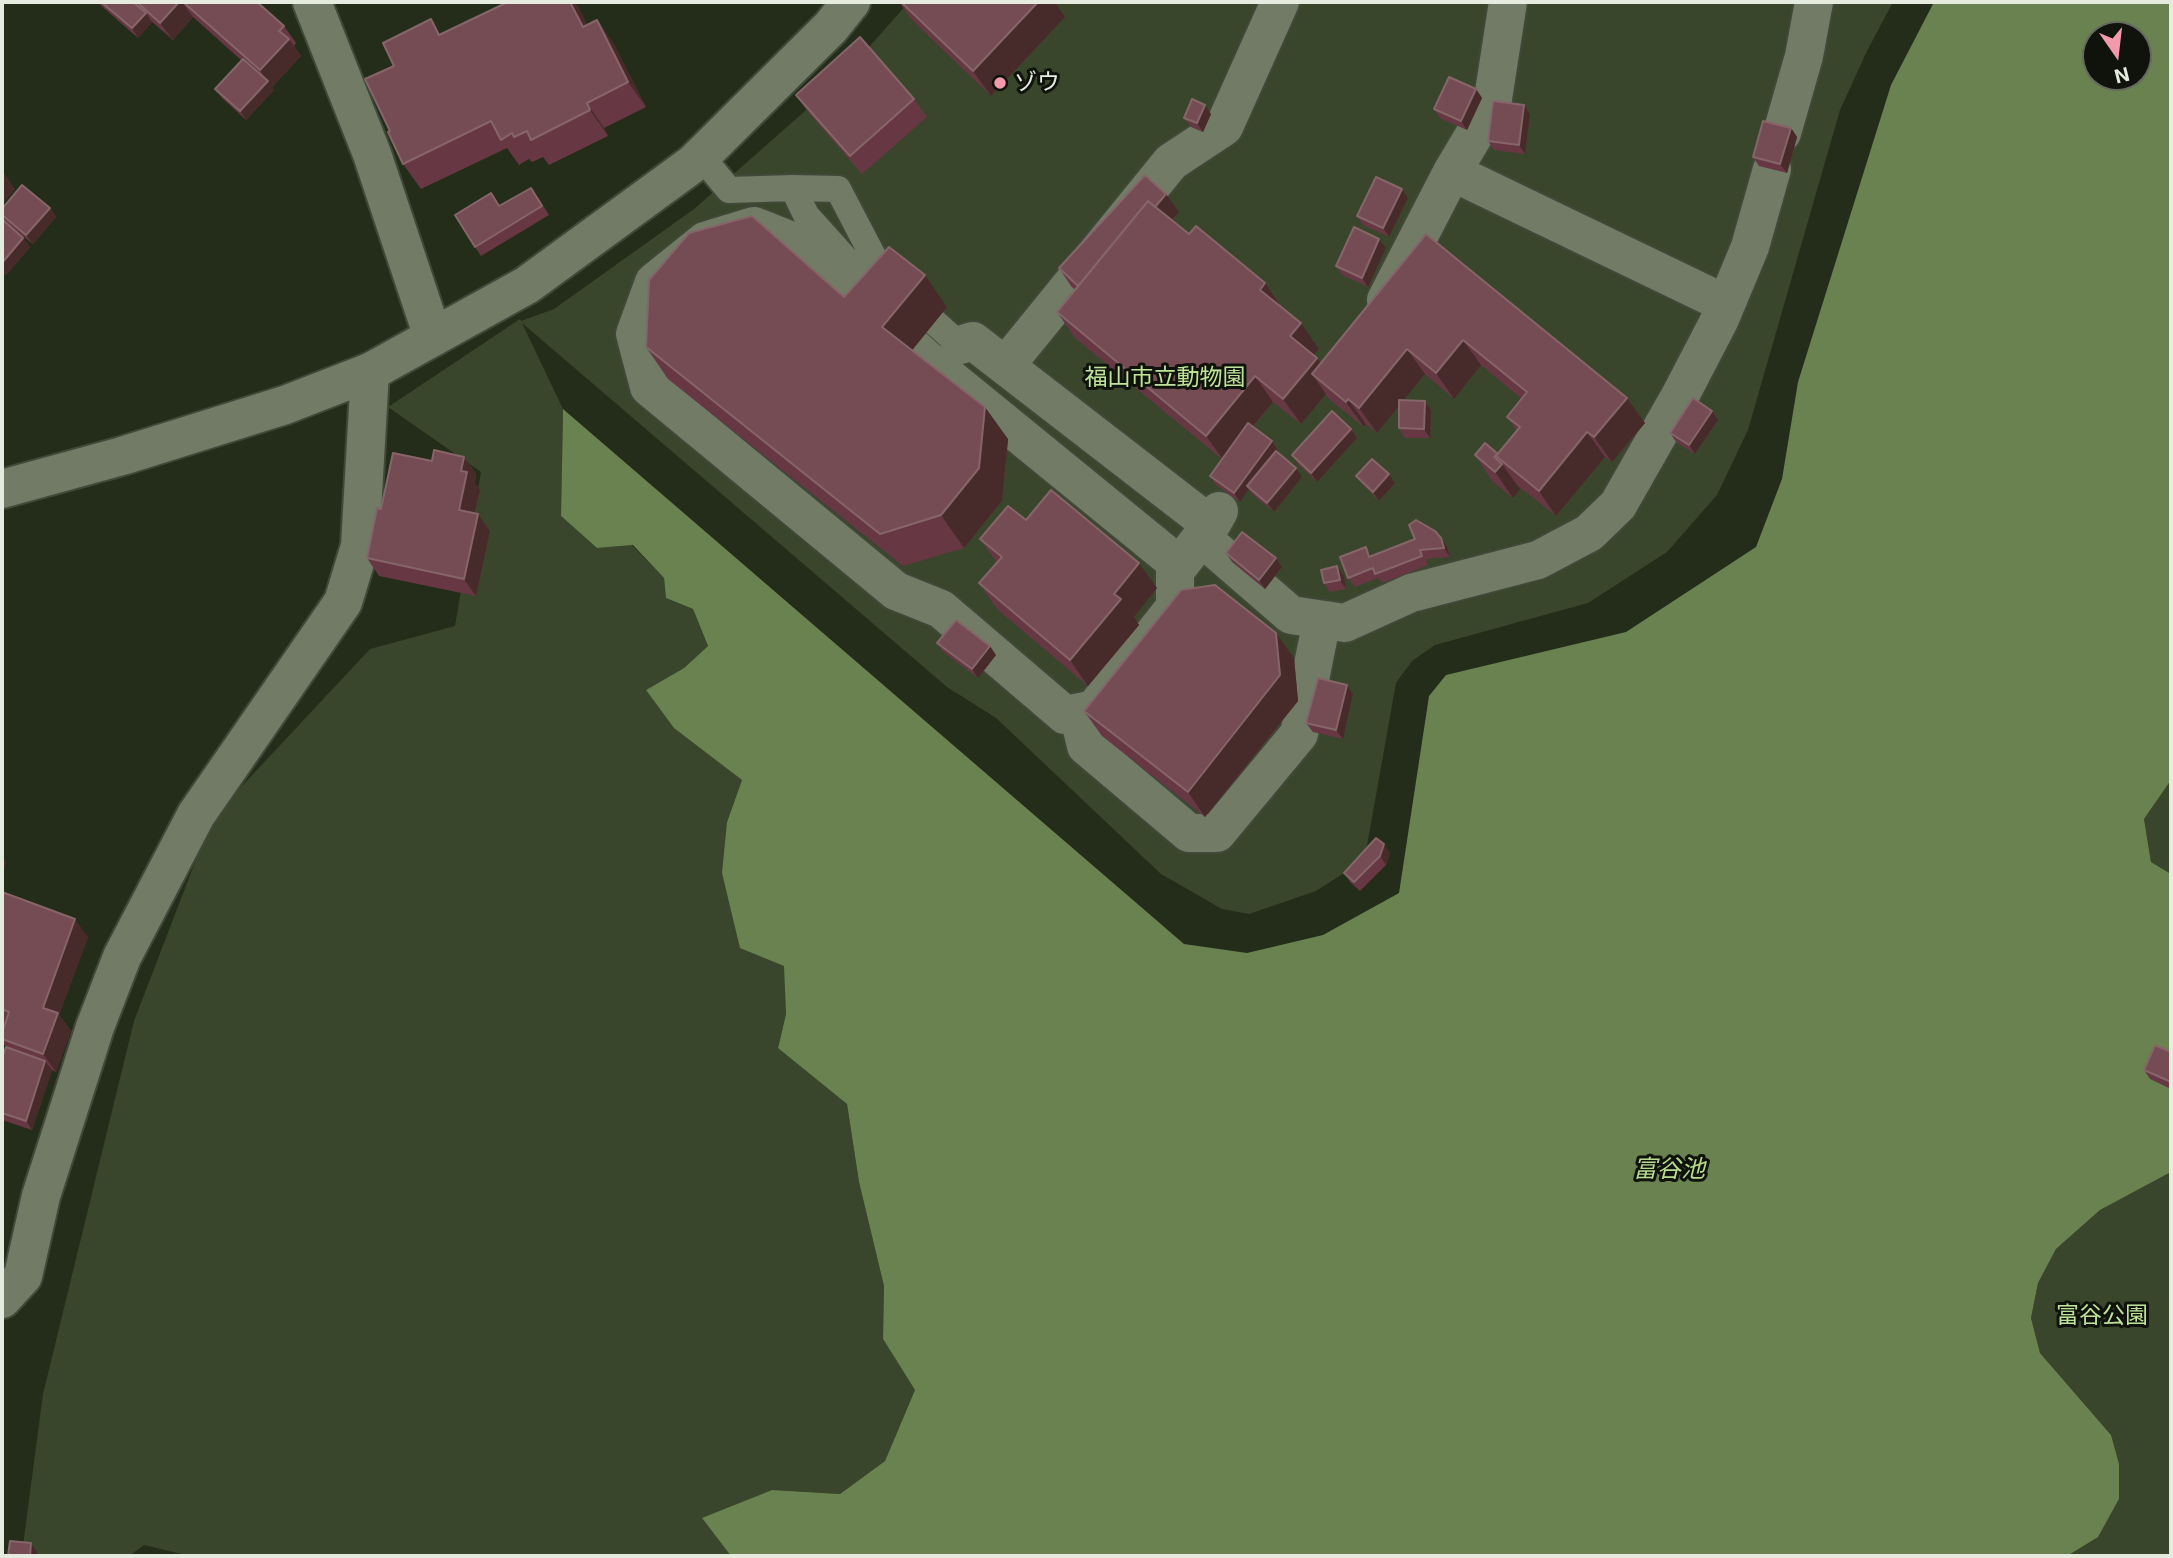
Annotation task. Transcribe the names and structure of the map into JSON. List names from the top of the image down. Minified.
{"water":["富谷池"],"parks":["福山市立動物園","富谷公園"],"places":["ゾウ"],"north":"bottom"}
